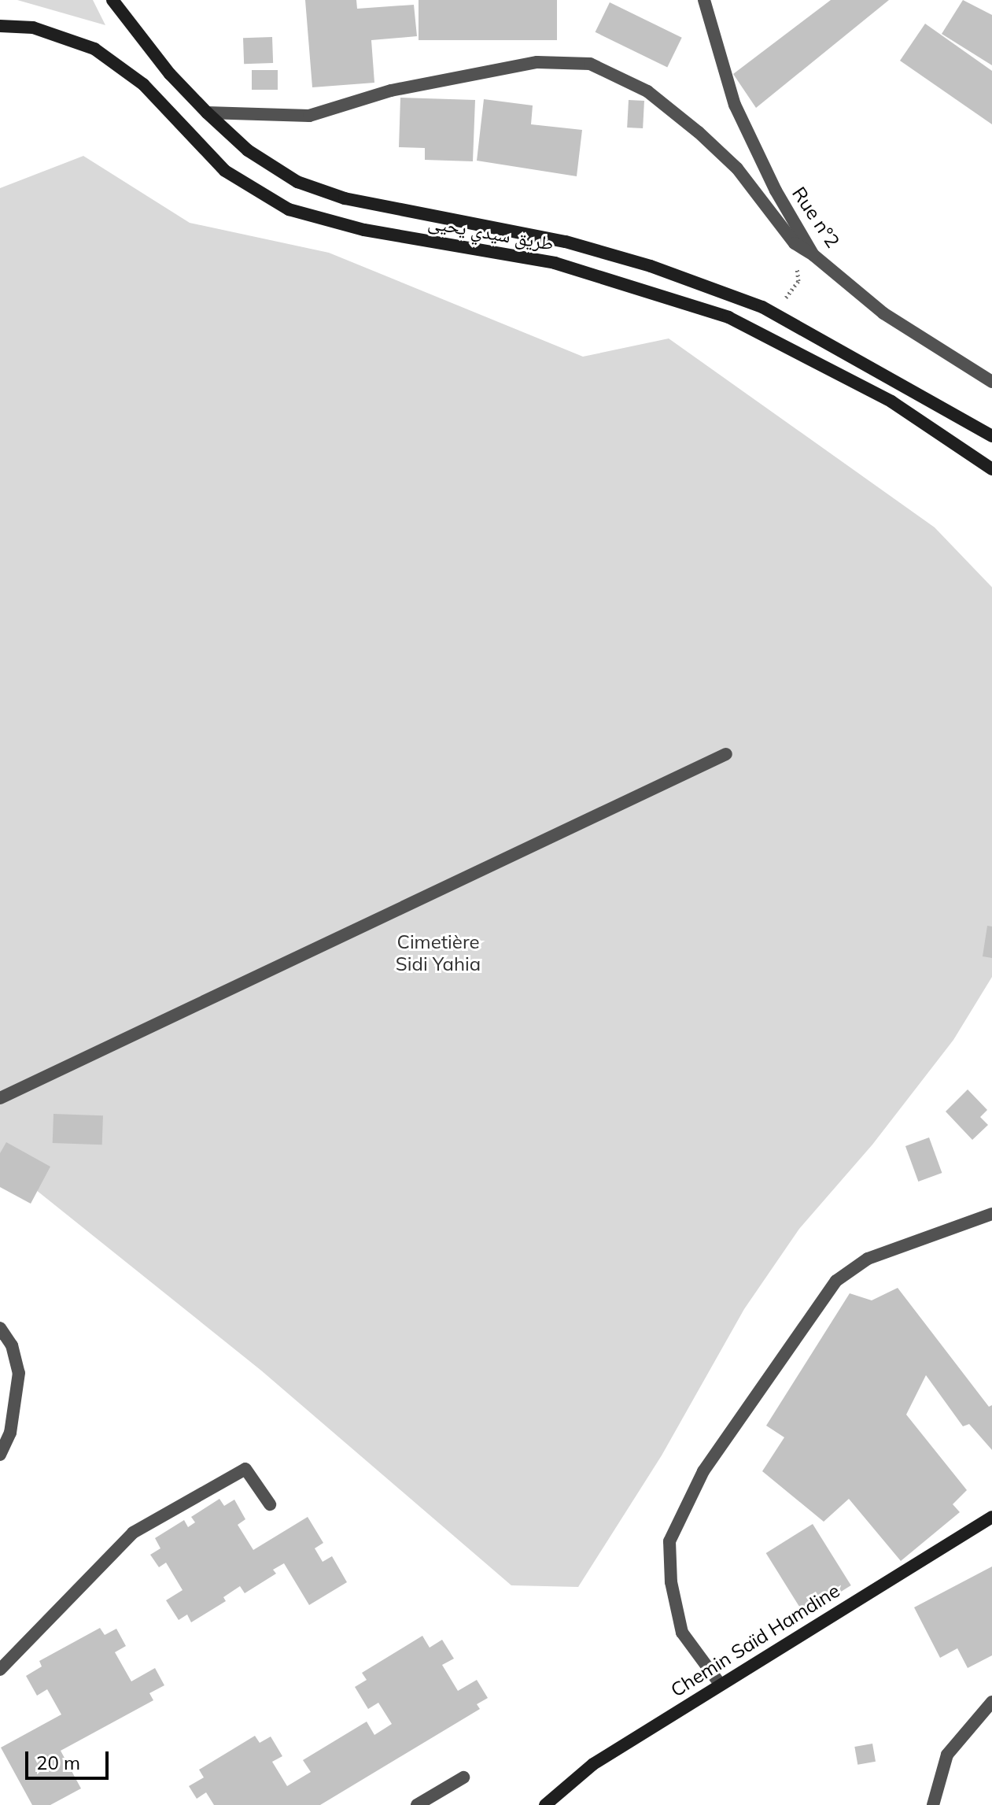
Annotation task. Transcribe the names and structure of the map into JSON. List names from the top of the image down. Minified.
{"streets":{"main road":["طريق سيدي يحيى","Chemin Saïd Hamdine"],"street":["Rue n°2"]},"parks":["Cimetière Sidi Yahia"],"scale_bar":"20 m"}
